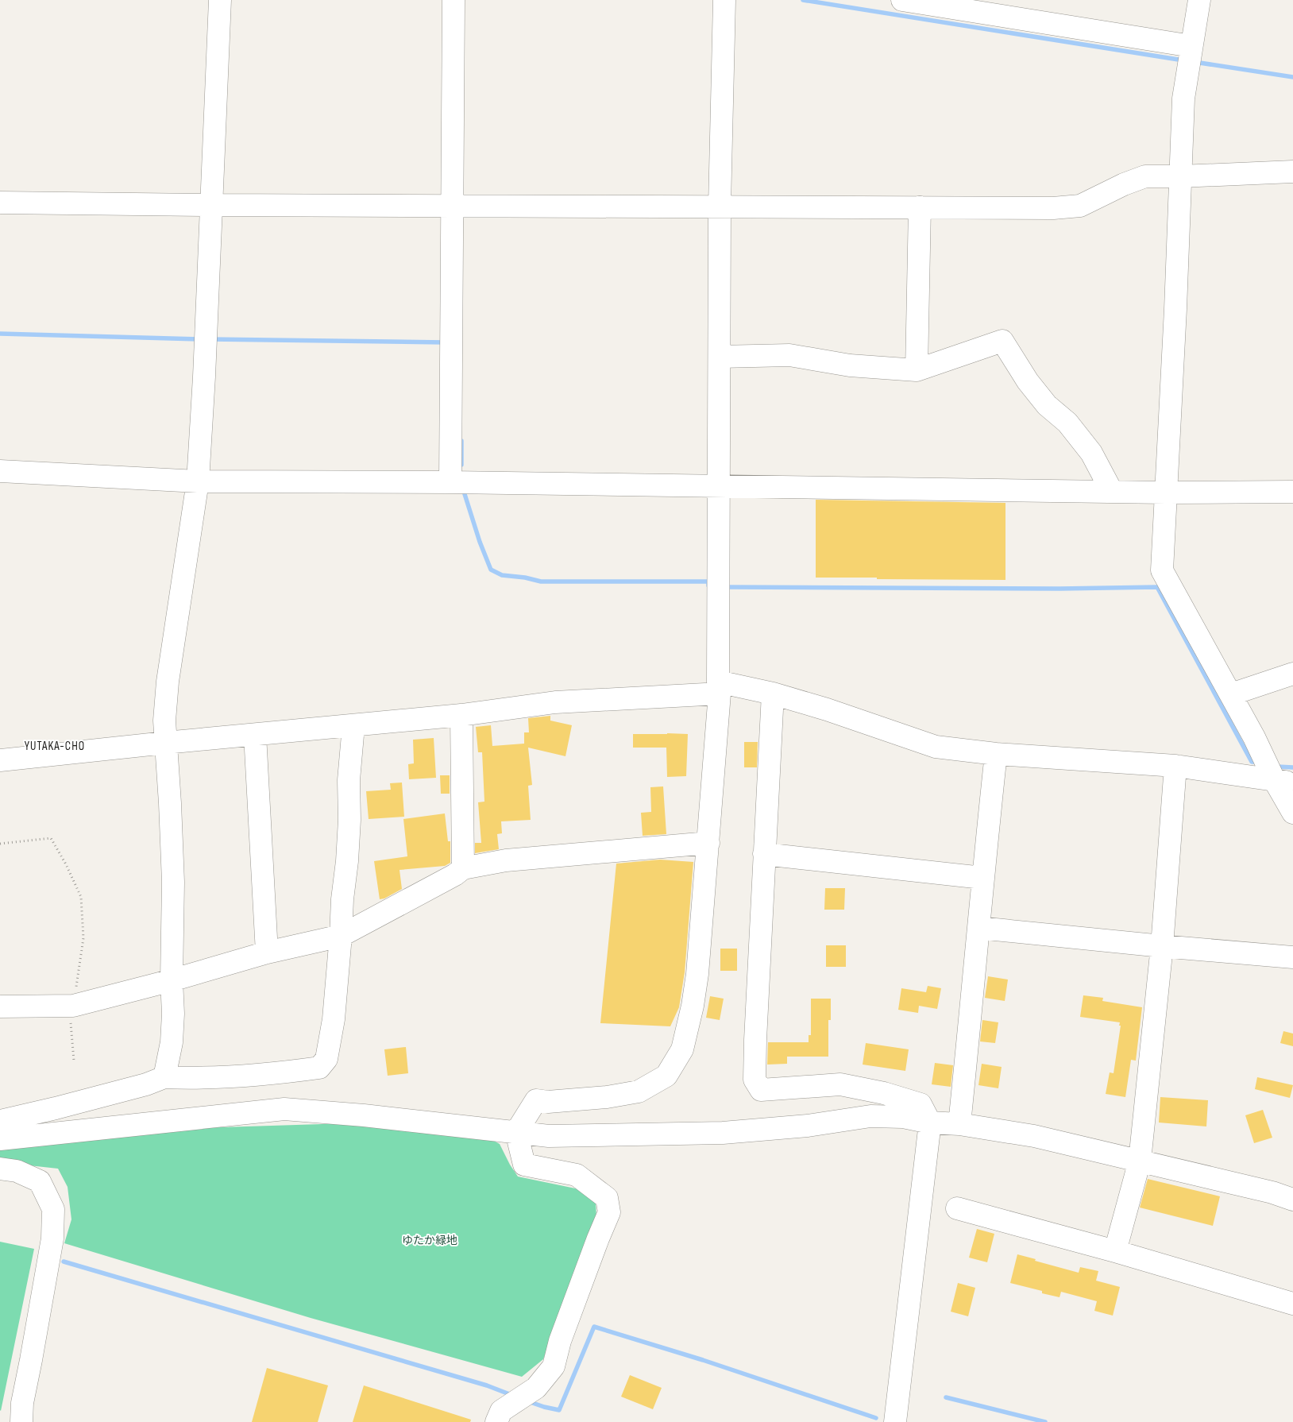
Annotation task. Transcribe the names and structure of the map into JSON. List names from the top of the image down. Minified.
{"districts":["YUTAKA-CHO"],"parks":["ゆたか緑地"]}
